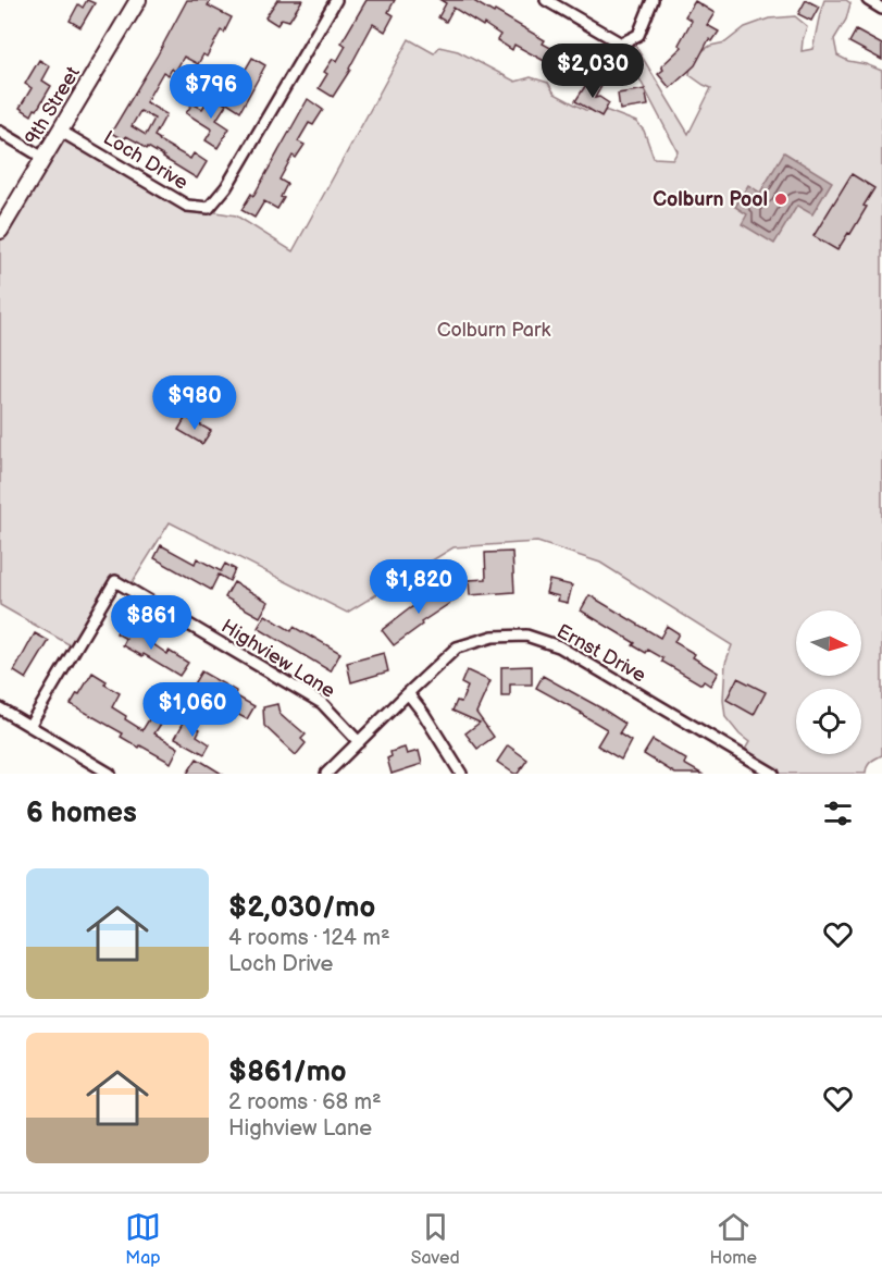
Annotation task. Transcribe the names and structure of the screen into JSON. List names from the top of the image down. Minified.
{"streets":{"street":["9th Street","Loch Drive","Ernst Drive","Highview Lane"]},"crossings":[["9th Street","Loch Drive"],["Ernst Drive","Highview Lane"]],"parks":["Colburn Park"],"places":["Colburn Pool"],"north":"right","page":{"price":["$2,030","$796","$980","$1,820","$861","$1,060"],"heading":"6 homes","list":[{"name":"$2,030/mo","note":"4 rooms · 124 m² · Loch Drive"},{"name":"$861/mo","note":"2 rooms · 68 m² · Highview Lane"}],"tabs":["Map","Saved","Home"]}}
